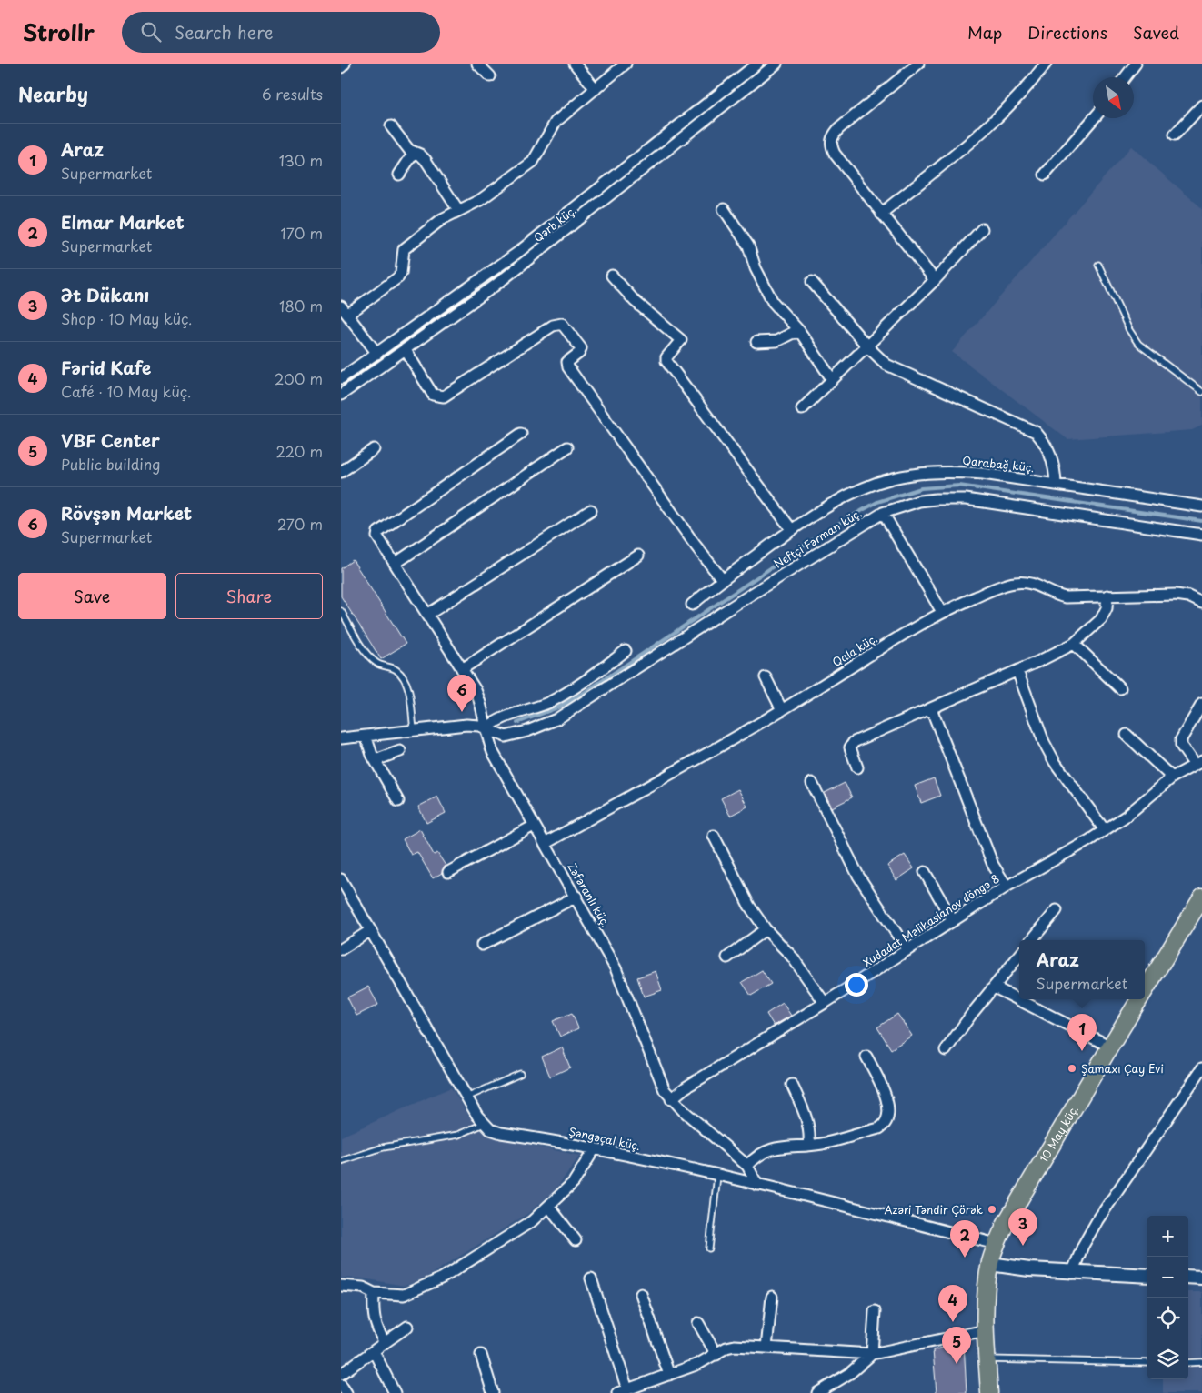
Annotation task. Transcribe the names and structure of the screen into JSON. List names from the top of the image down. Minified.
{"streets":{"main road":["10 May küç."],"street":["Qərb küç.","Qarabağ küç.","Neftçi Fərman küç.","Qala küç.","Zəfəranlı küç.","Xudadat Məlikaslanov döngə 8","Şəngəçal küç."]},"crossings":[["Neftçi Fərman küç.","Zəfəranlı küç."],["Qala küç.","Zəfəranlı küç."],["Zəfəranlı küç.","Xudadat Məlikaslanov döngə 8"],["Zəfəranlı küç.","Şəngəçal küç."],["10 May küç.","Şəngəçal küç."]],"places":["Şamaxı Çay Evi","Azəri Təndir Çörək"],"north":"bottom right","page":{"header":"Strollr","search":"Search here","nav":["Map","Directions","Saved"],"heading":["Nearby","6 results"],"list":[{"mark":"1","name":"Araz","note":"Supermarket","value":"130 m"},{"mark":"2","name":"Elmar Market","note":"Supermarket","value":"170 m"},{"mark":"3","name":"Ət Dükanı","note":"Shop · 10 May küç.","value":"180 m"},{"mark":"4","name":"Fərid Kafe","note":"Café · 10 May küç.","value":"200 m"},{"mark":"5","name":"VBF Center","note":"Public building","value":"220 m"},{"mark":"6","name":"Rövşən Market","note":"Supermarket","value":"270 m"}],"buttons":["Save","Share"],"pins":["6","1","3","2","4","5"],"popup":["Araz","Supermarket"],"map_buttons":["+","−"]}}
